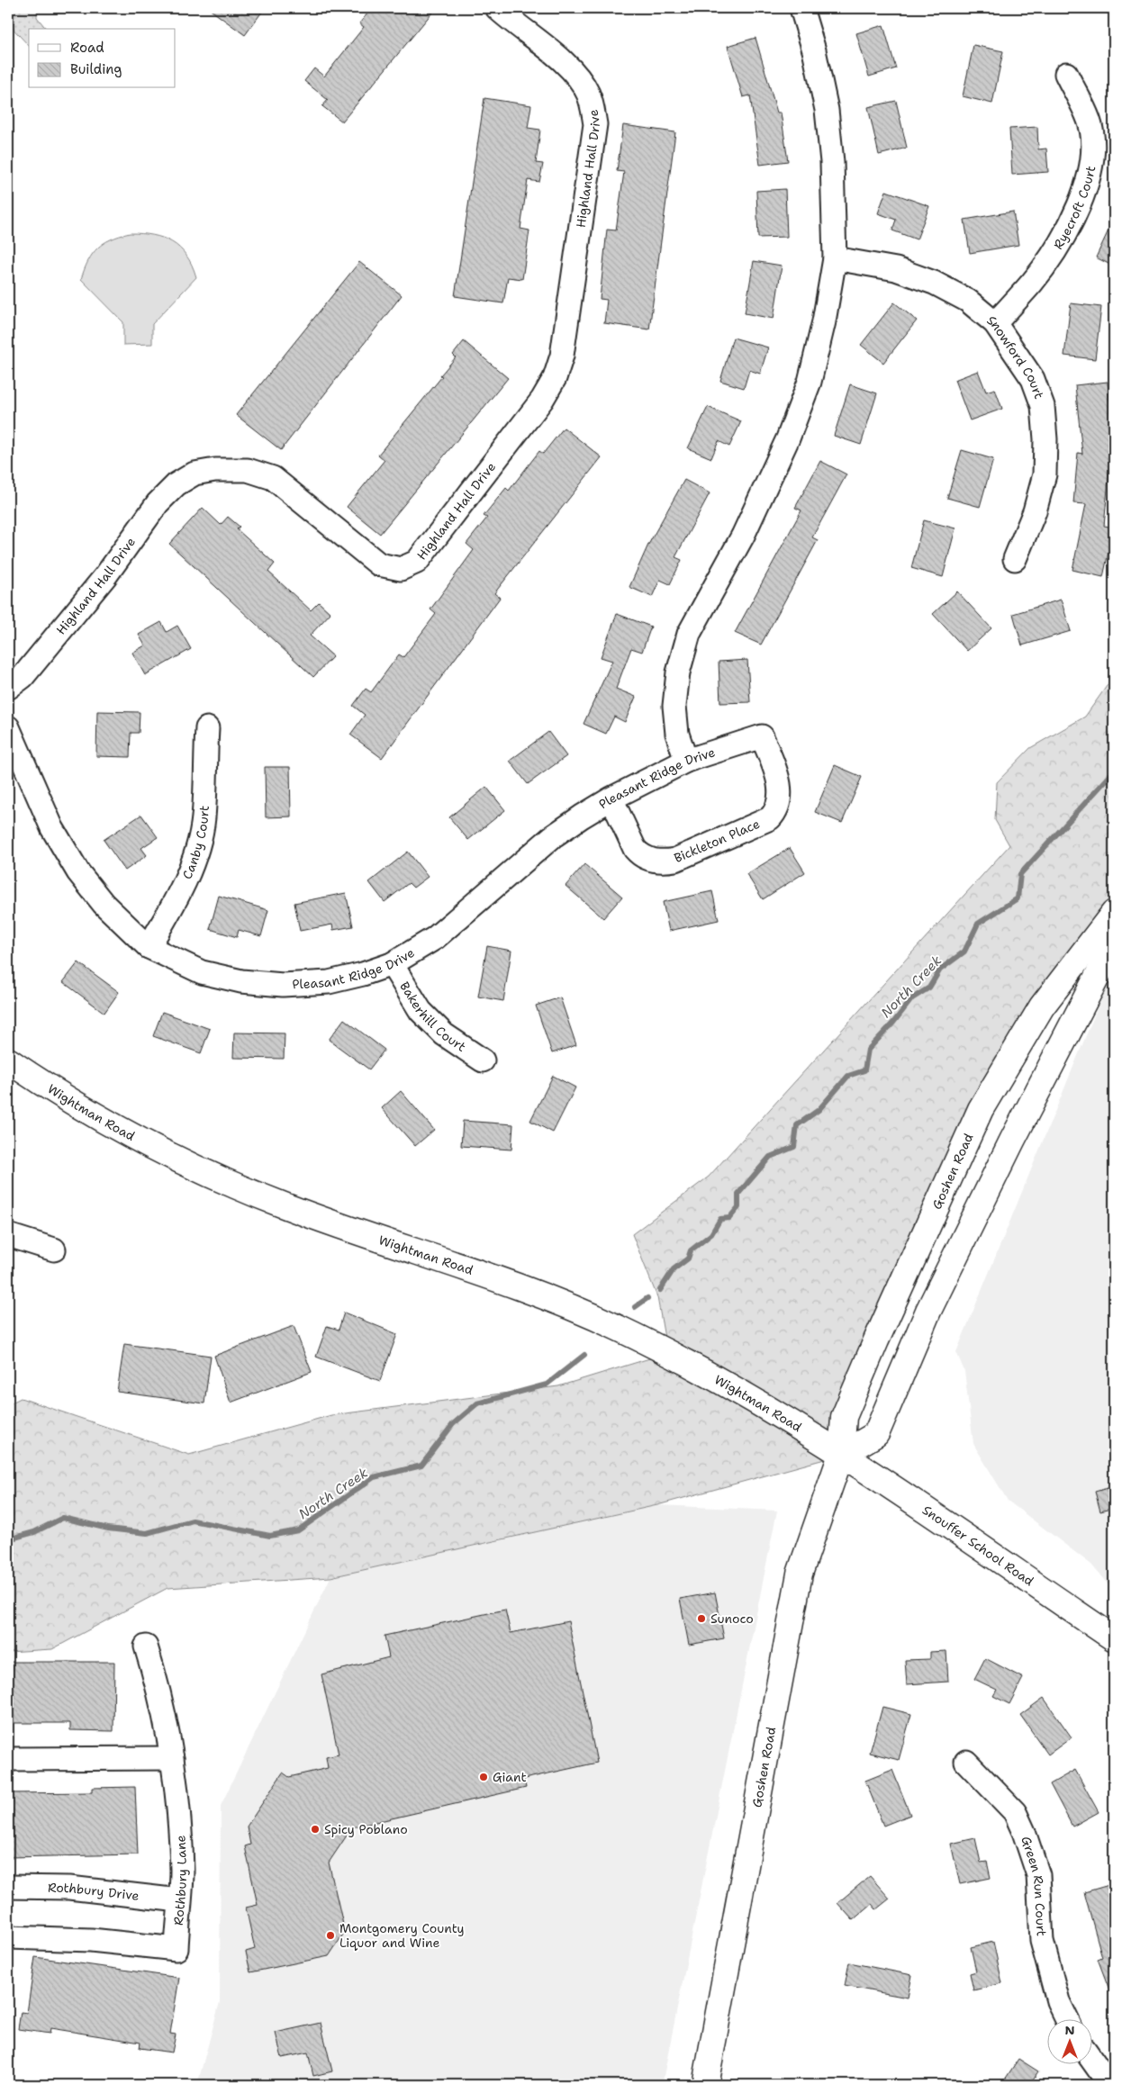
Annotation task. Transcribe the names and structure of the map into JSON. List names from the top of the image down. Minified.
{"streets":{"street":["Highland Hall Drive","Ryecroft Court","Snowford Court","Pleasant Ridge Drive","Bickleton Place","Canby Court","Bakerhill Court","Wightman Road","Goshen Road","Snouffer School Road","Rothbury Lane","Green Run Court","Rothbury Drive"]},"crossings":[["Ryecroft Court","Snowford Court"],["Pleasant Ridge Drive","Bickleton Place"],["Pleasant Ridge Drive","Canby Court"],["Pleasant Ridge Drive","Bakerhill Court"],["Wightman Road","Goshen Road"],["Wightman Road","Snouffer School Road"],["Goshen Road","Snouffer School Road"],["Rothbury Lane","Rothbury Drive"]],"water":["North Creek"],"places":["Sunoco","Giant","Spicy Poblano","Montgomery County Liquor and Wine"],"legend":["Road","Building"],"north":"top"}
